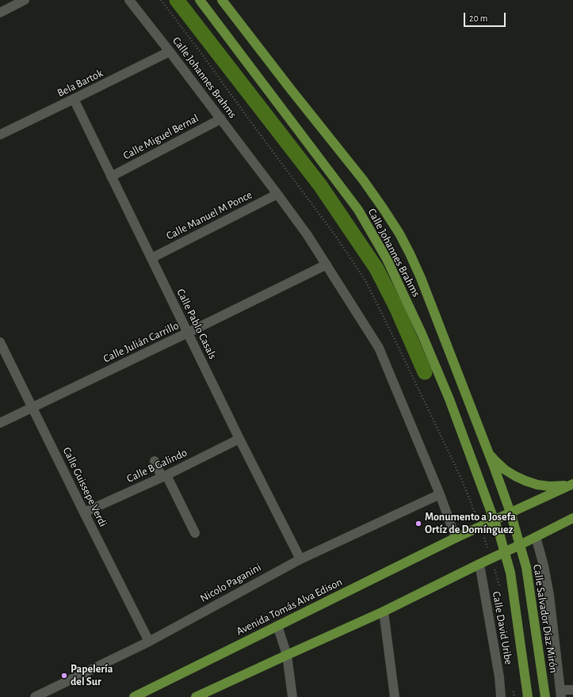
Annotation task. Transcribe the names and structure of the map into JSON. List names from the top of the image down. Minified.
{"streets":{"main road":["Calle Johannes Brahms","Avenida Tomás Alva Edison","Calle Salvador Díaz Mirón"],"street":["Bela Bartok","Calle Miguel Bernal","Calle Manuel M Ponce","Calle Pablo Casals","Calle Julián Carrillo","Calle B Galindo","Calle Guissepe Verdi","Nicolo Paganini","Calle David Uribe"]},"crossings":[["Calle Johannes Brahms","Bela Bartok"],["Calle Johannes Brahms","Calle Miguel Bernal"],["Calle Johannes Brahms","Calle Manuel M Ponce"],["Calle Johannes Brahms","Calle Julián Carrillo"],["Calle Johannes Brahms","Nicolo Paganini"],["Calle Johannes Brahms","Avenida Tomás Alva Edison"],["Calle Johannes Brahms","Calle Salvador Díaz Mirón"],["Bela Bartok","Calle Pablo Casals"],["Calle Miguel Bernal","Calle Pablo Casals"],["Calle Manuel M Ponce","Calle Pablo Casals"],["Calle Pablo Casals","Calle Julián Carrillo"],["Calle Pablo Casals","Calle B Galindo"],["Calle Pablo Casals","Nicolo Paganini"],["Calle Julián Carrillo","Calle Guissepe Verdi"],["Calle B Galindo","Calle Guissepe Verdi"],["Calle Guissepe Verdi","Nicolo Paganini"]],"places":["Monumento a Josefa Ortíz de Domínguez","Papelería del Sur"],"scale_bar":"20 m"}
